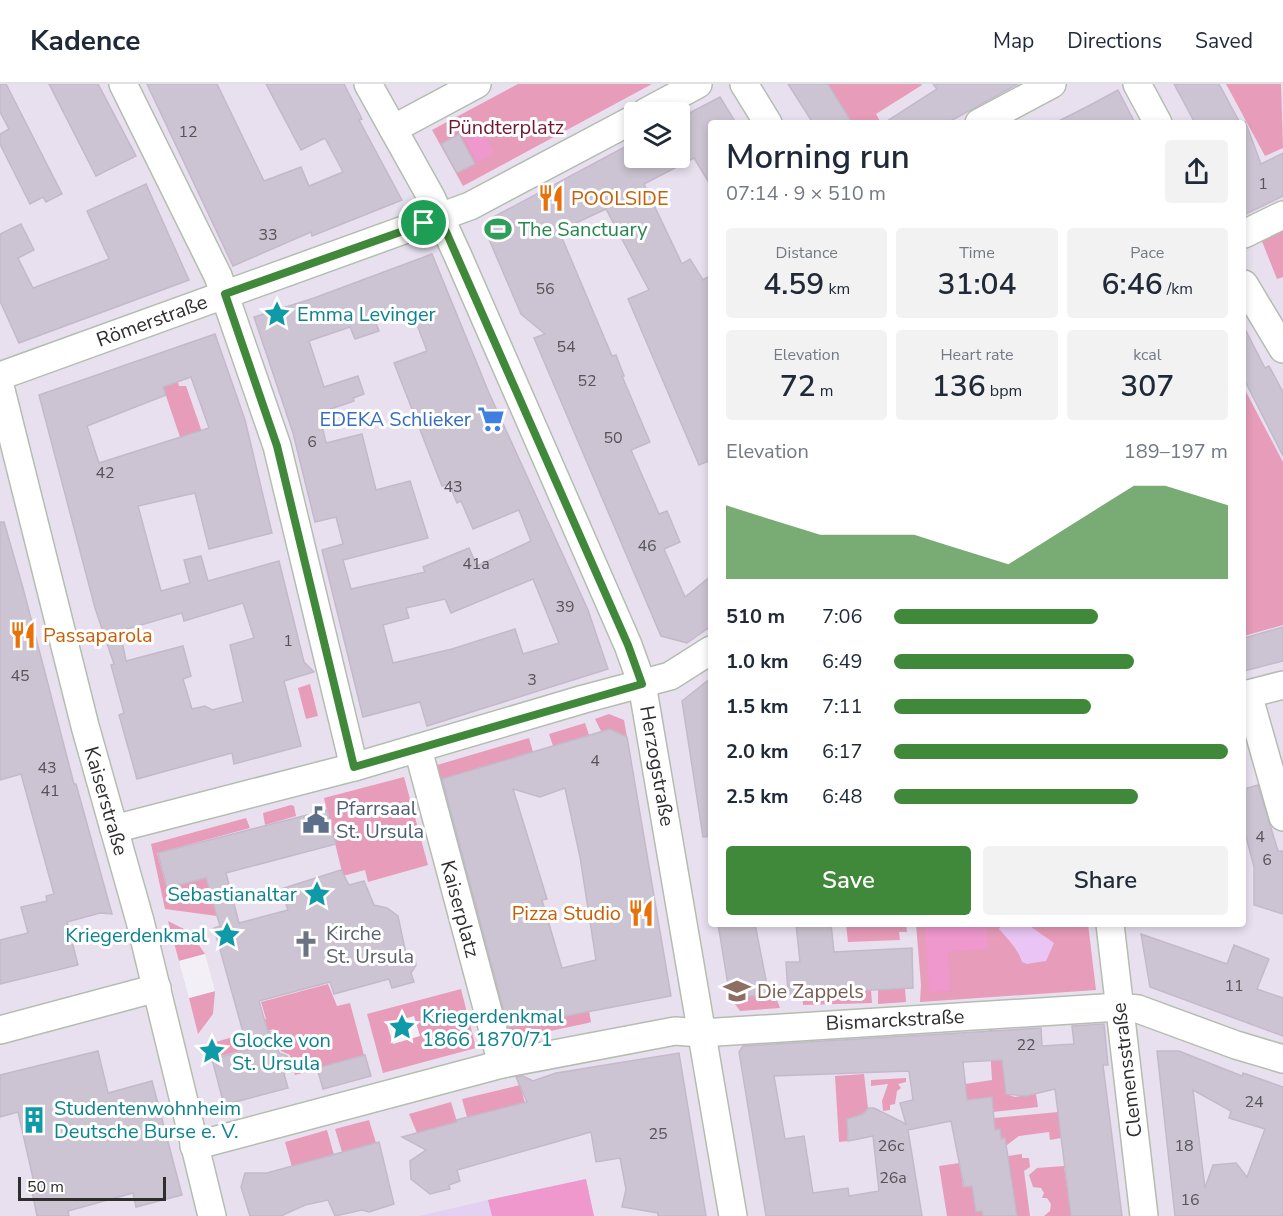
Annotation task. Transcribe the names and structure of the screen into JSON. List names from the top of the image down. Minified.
{"streets":{"street":["Römerstraße","Herzogstraße","Kaiserstraße","Kaiserplatz","Bismarckstraße","Clemensstraße"]},"crossings":[["Römerstraße","Herzogstraße"],["Herzogstraße","Bismarckstraße"],["Kaiserplatz","Bismarckstraße"],["Bismarckstraße","Clemensstraße"]],"parks":["Pündterplatz"],"places":{"restaurant":["POOLSIDE","Passaparola","Pizza Studio"],"sports":["The Sanctuary"],"place":["Emma Levinger","Sebastianaltar","Kriegerdenkmal","Kriegerdenkmal 1866 1870/71","Glocke von St. Ursula"],"supermarket":["EDEKA Schlieker"],"public building":["Pfarrsaal St. Ursula"],"church":["Kirche St. Ursula"],"school or university":["Die Zappels"],"building":["Studentenwohnheim Deutsche Burse e. V."]},"house_numbers":["12","1","33","56","54","52","50","6","42","43","46","41a","39","1","45","3","4","43","41","4","6","11","22","24","25","26c","18","26a","16"],"scale_bar":"50 m","page":{"header":"Kadence","nav":["Map","Directions","Saved"],"heading":["Morning run","07:14 · 9 × 510 m"],"stats":[["Distance","4.59 km"],["Time","31:04"],["Pace","6:46 /km"],["Elevation","72 m"],["Heart rate","136 bpm"],["kcal","307"]],"chart":["Elevation","189–197 m"],"list":[{"name":"510 m","note":"7:06"},{"name":"1.0 km","note":"6:49"},{"name":"1.5 km","note":"7:11"},{"name":"2.0 km","note":"6:17"},{"name":"2.5 km","note":"6:48"}],"buttons":["Save","Share"],"scale":"50 m"}}
